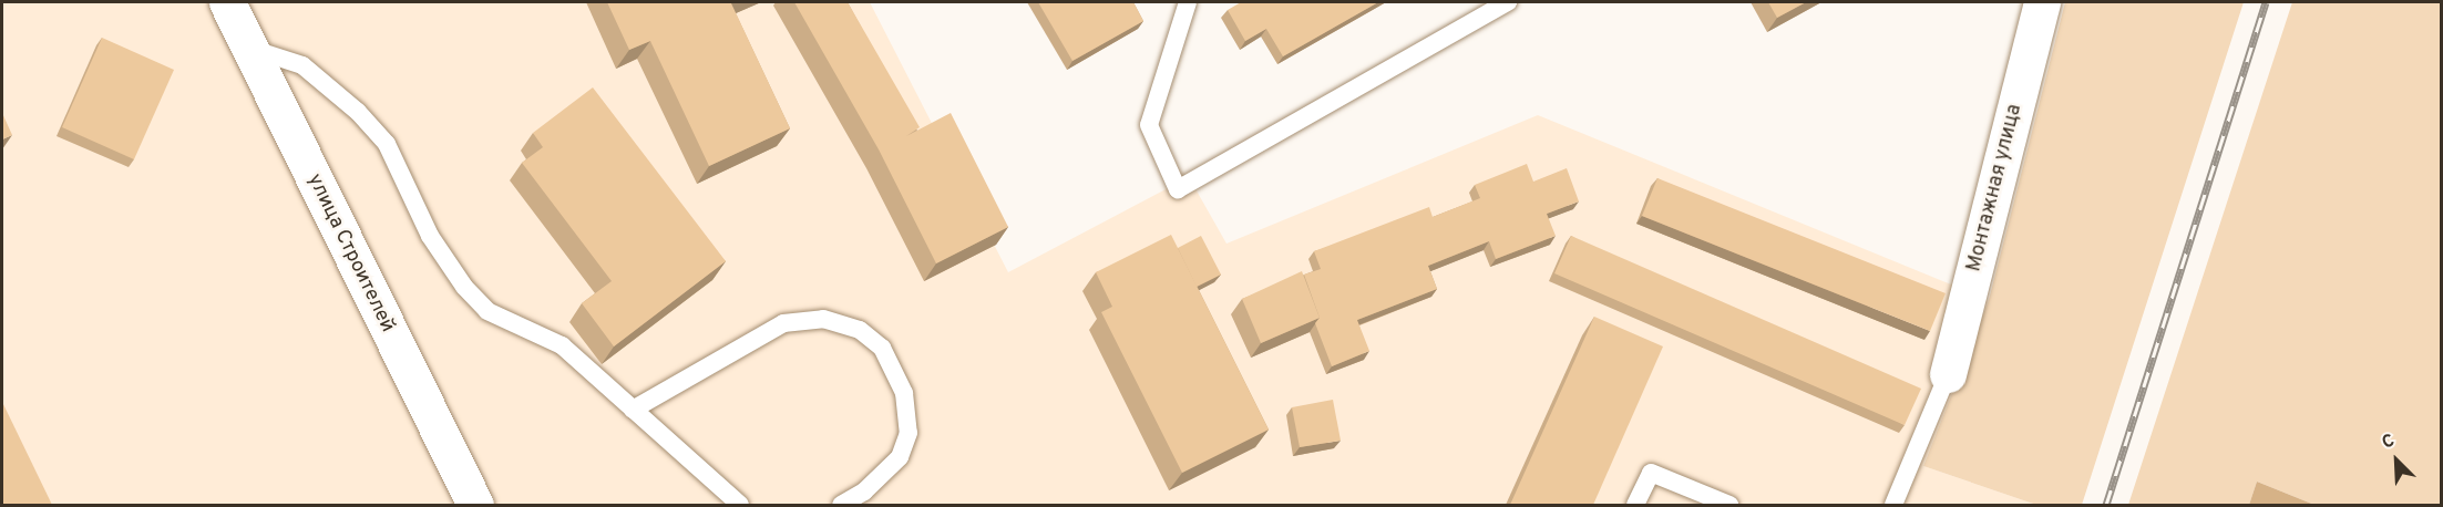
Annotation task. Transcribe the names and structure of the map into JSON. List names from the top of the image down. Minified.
{"streets":{"street":["Монтажная улица","улица Строителей"]},"north":"top left"}
